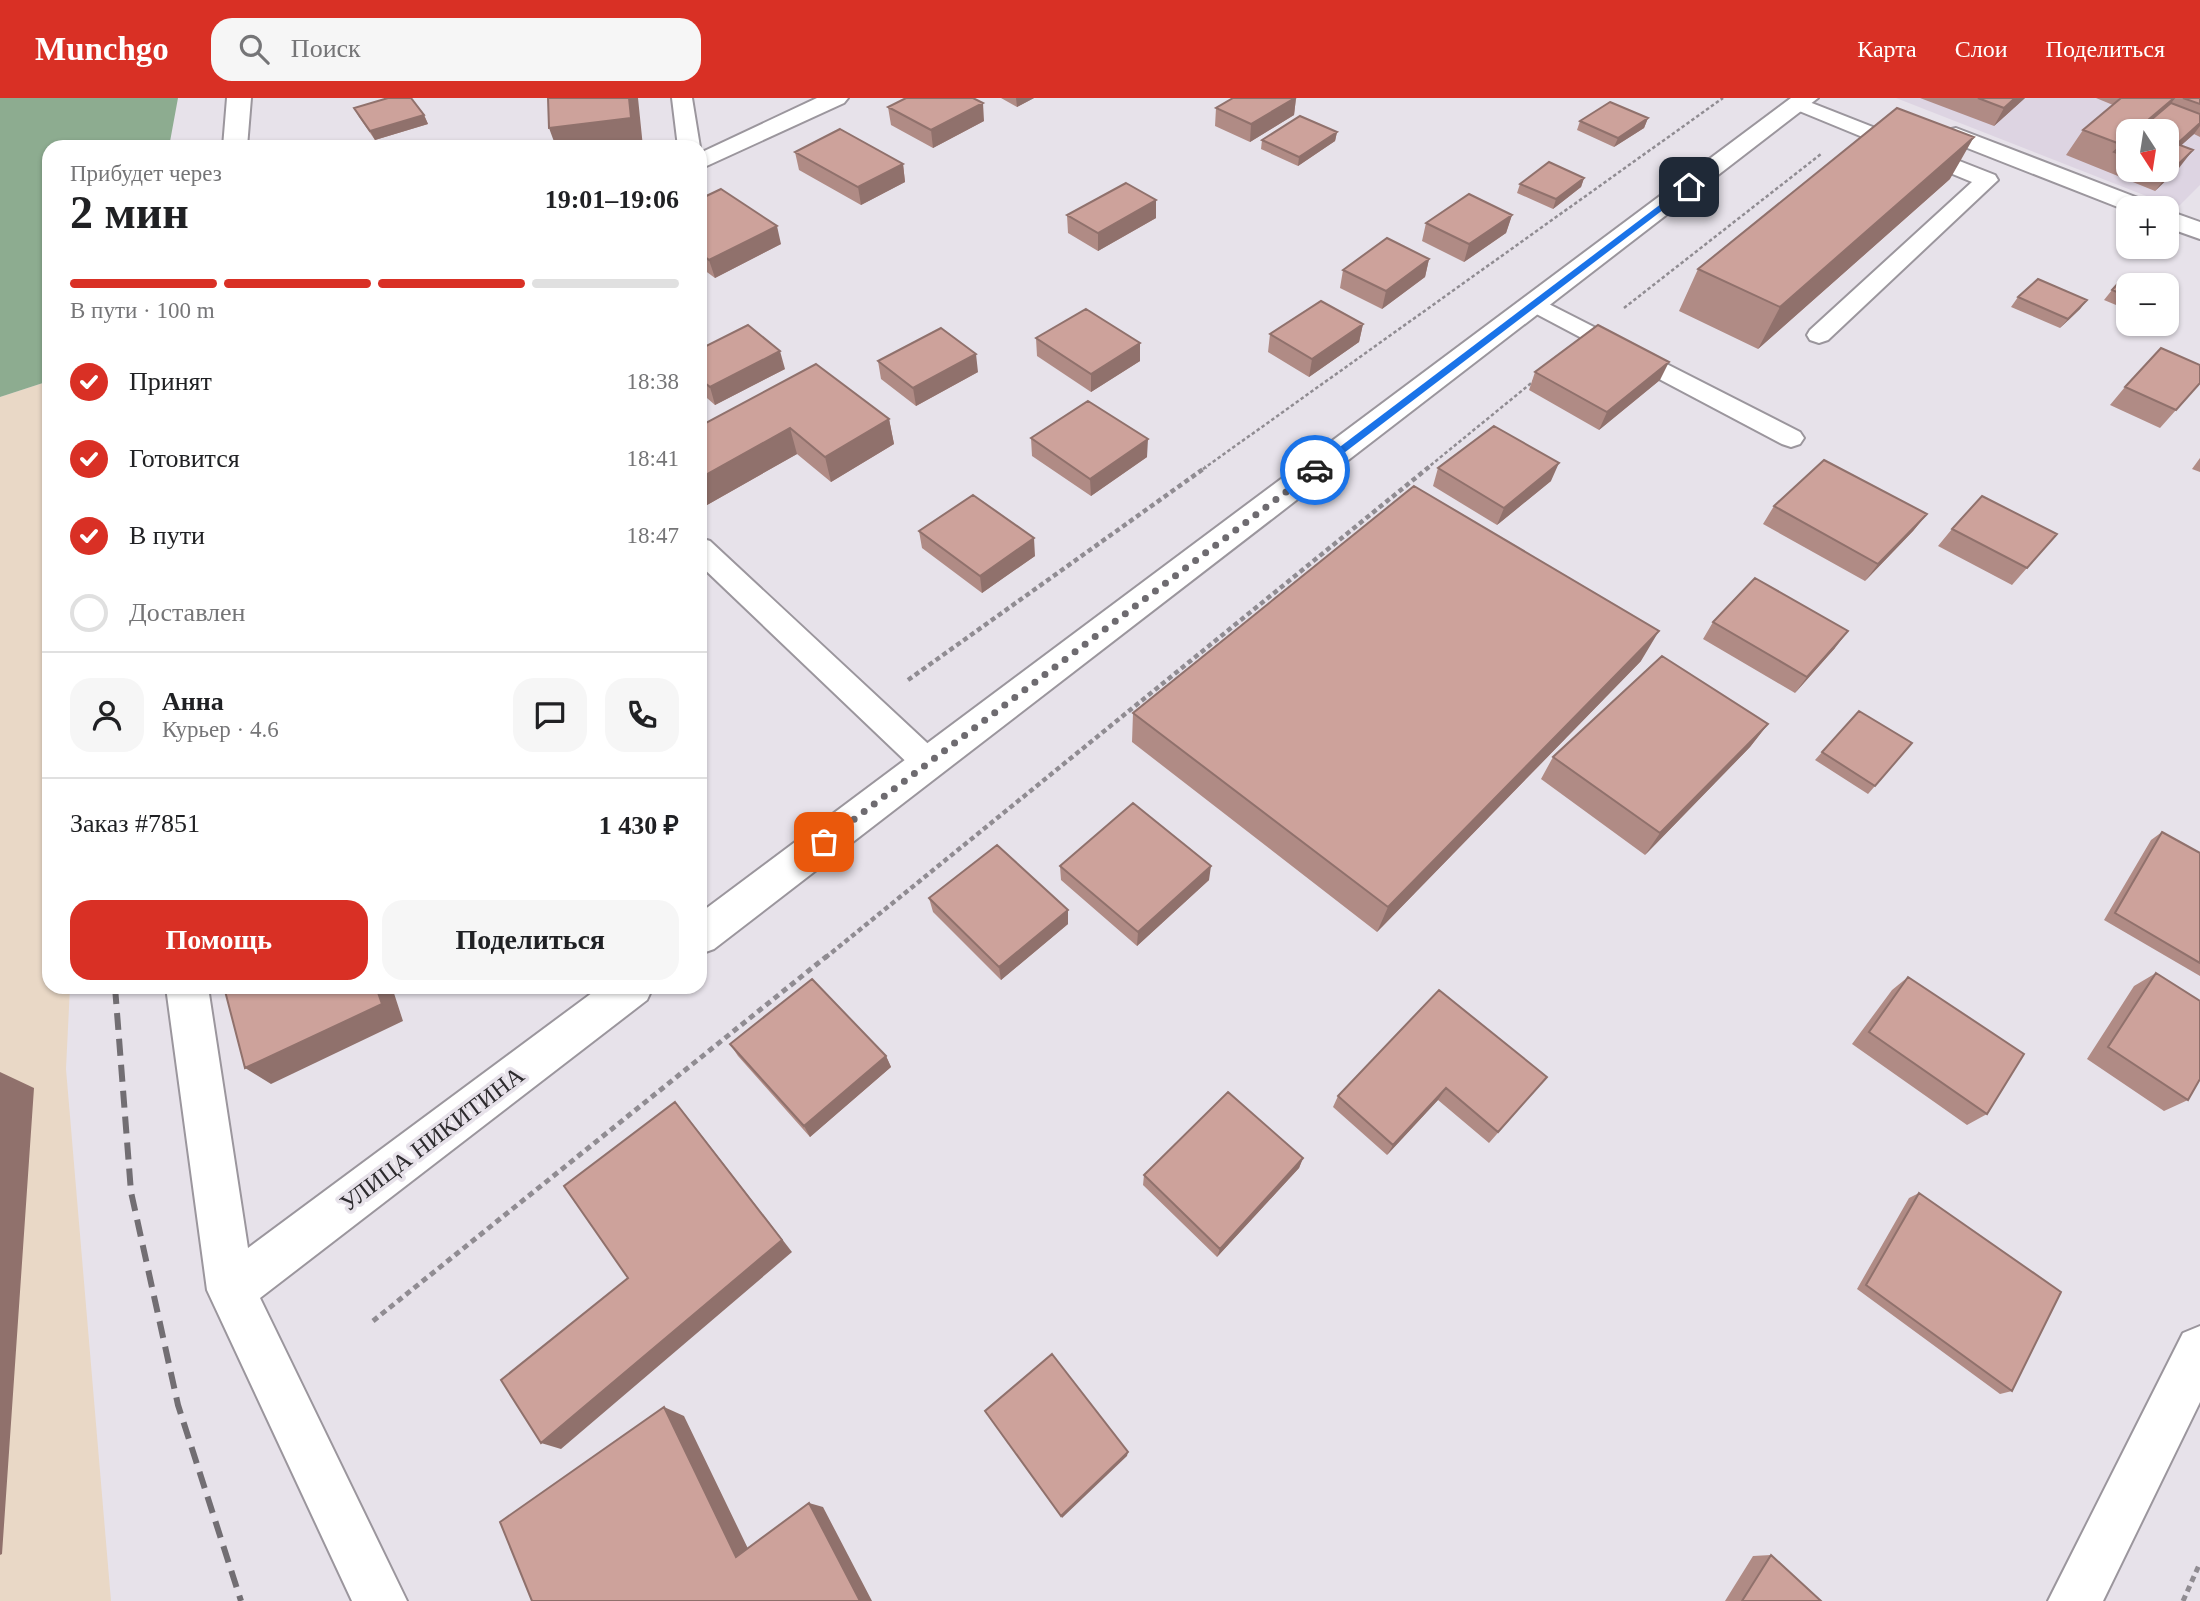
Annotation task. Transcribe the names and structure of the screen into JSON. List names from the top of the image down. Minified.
{"streets":{"street":["УЛИЦА НИКИТИНА"]},"north":"bottom","page":{"header":"Munchgo","search":"Поиск","nav":["Карта","Слои","Поделиться"],"map_buttons":["+","−"],"heading":["2 мин","Прибудет через","19:01–19:06"],"panel":["Анна","Курьер · 4.6","Заказ #7851","1 430 ₽"],"bar":"В пути · 100 m","list":[["Принят","18:38"],["Готовится","18:41"],["В пути","18:47"],"Доставлен"],"buttons":["Помощь","Поделиться"]}}
